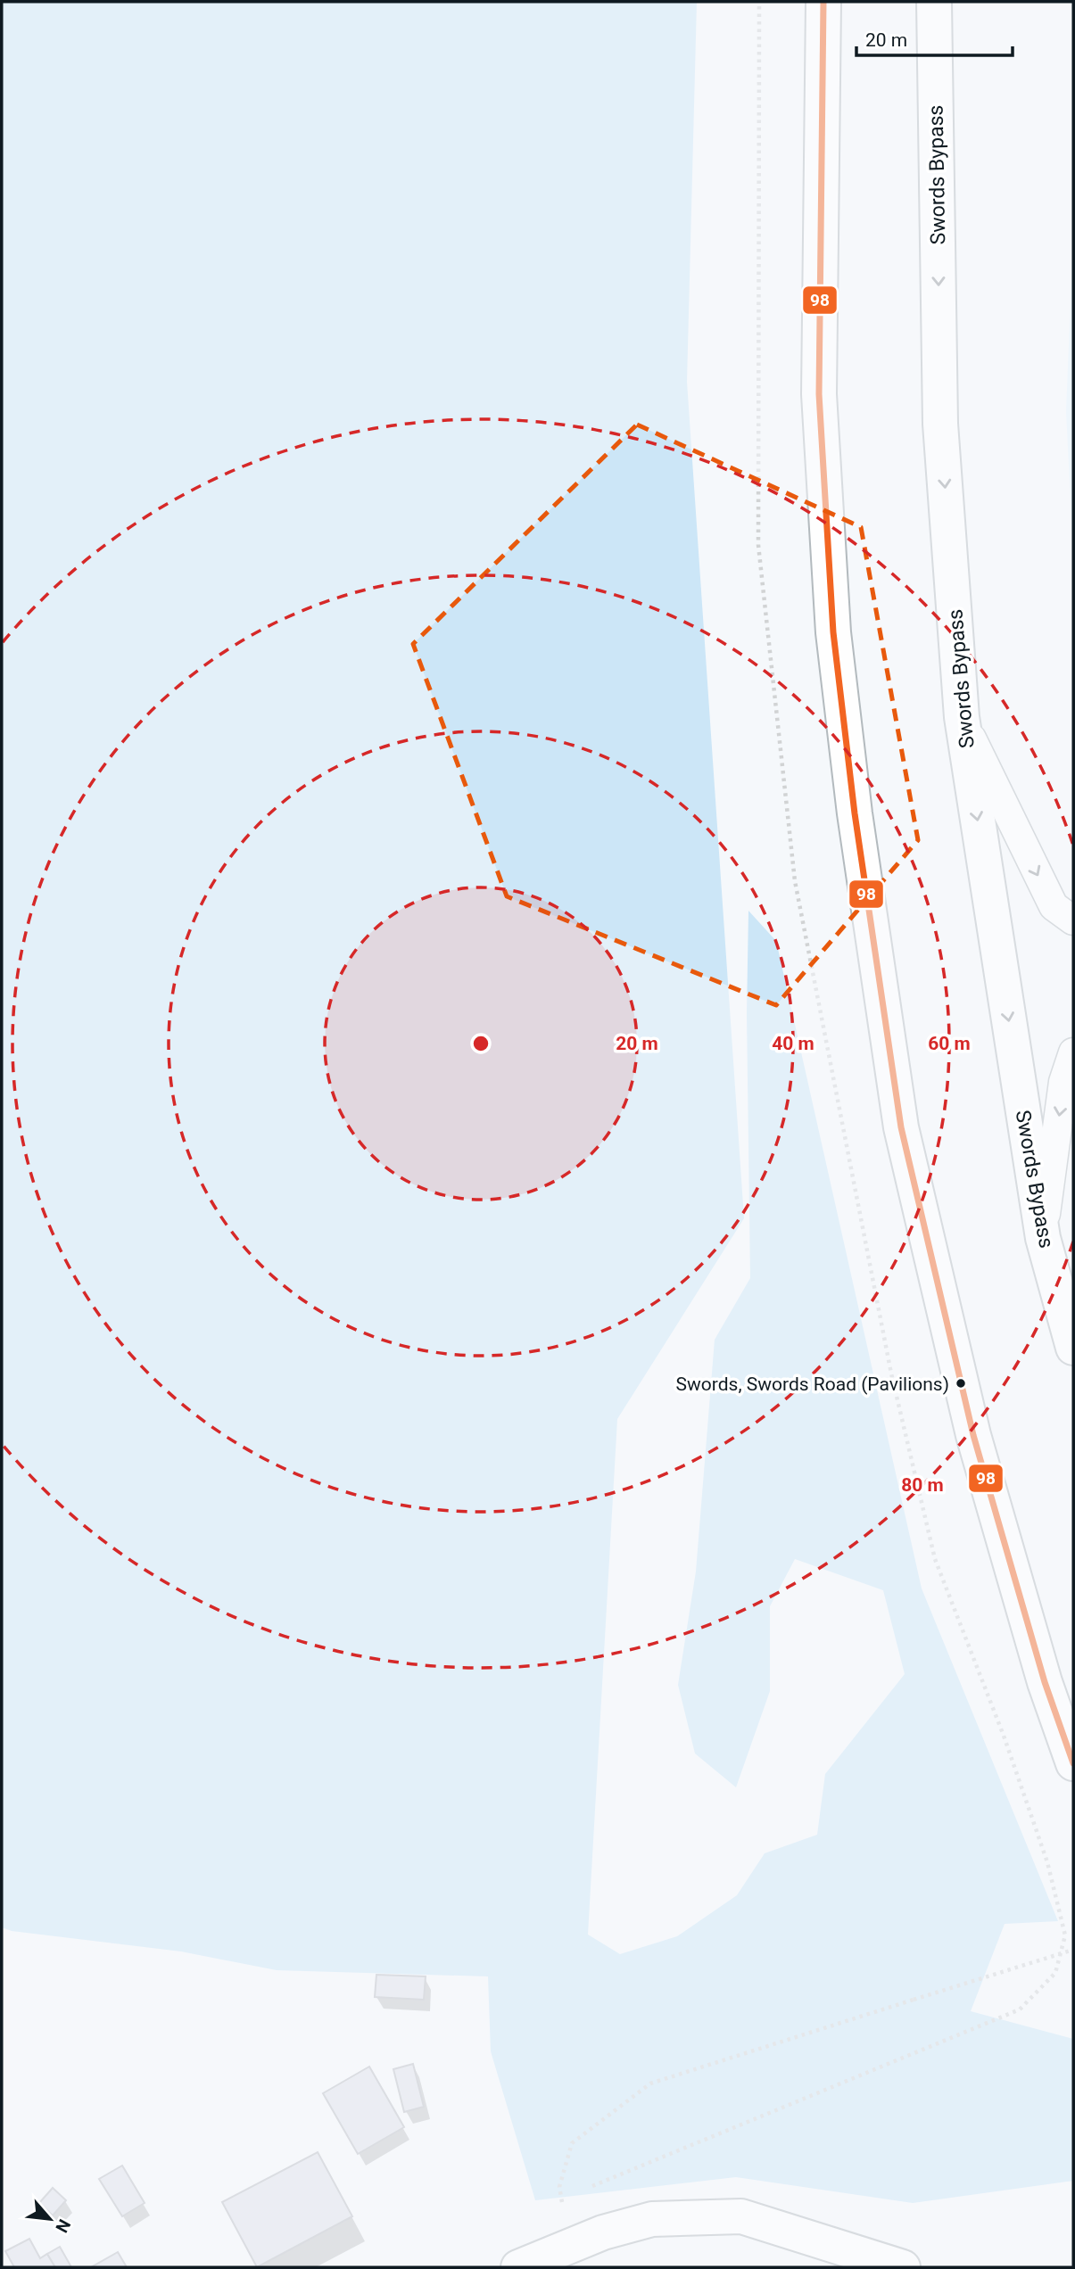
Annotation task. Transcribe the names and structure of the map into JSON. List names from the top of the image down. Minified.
{"streets":{"main road":["Swords Bypass"]},"places":["Swords, Swords Road (Pavilions)"],"lines":["transit line 98"],"scale_bar":"20 m","north":"bottom right","rings":["20 m","40 m","60 m","80 m"]}
